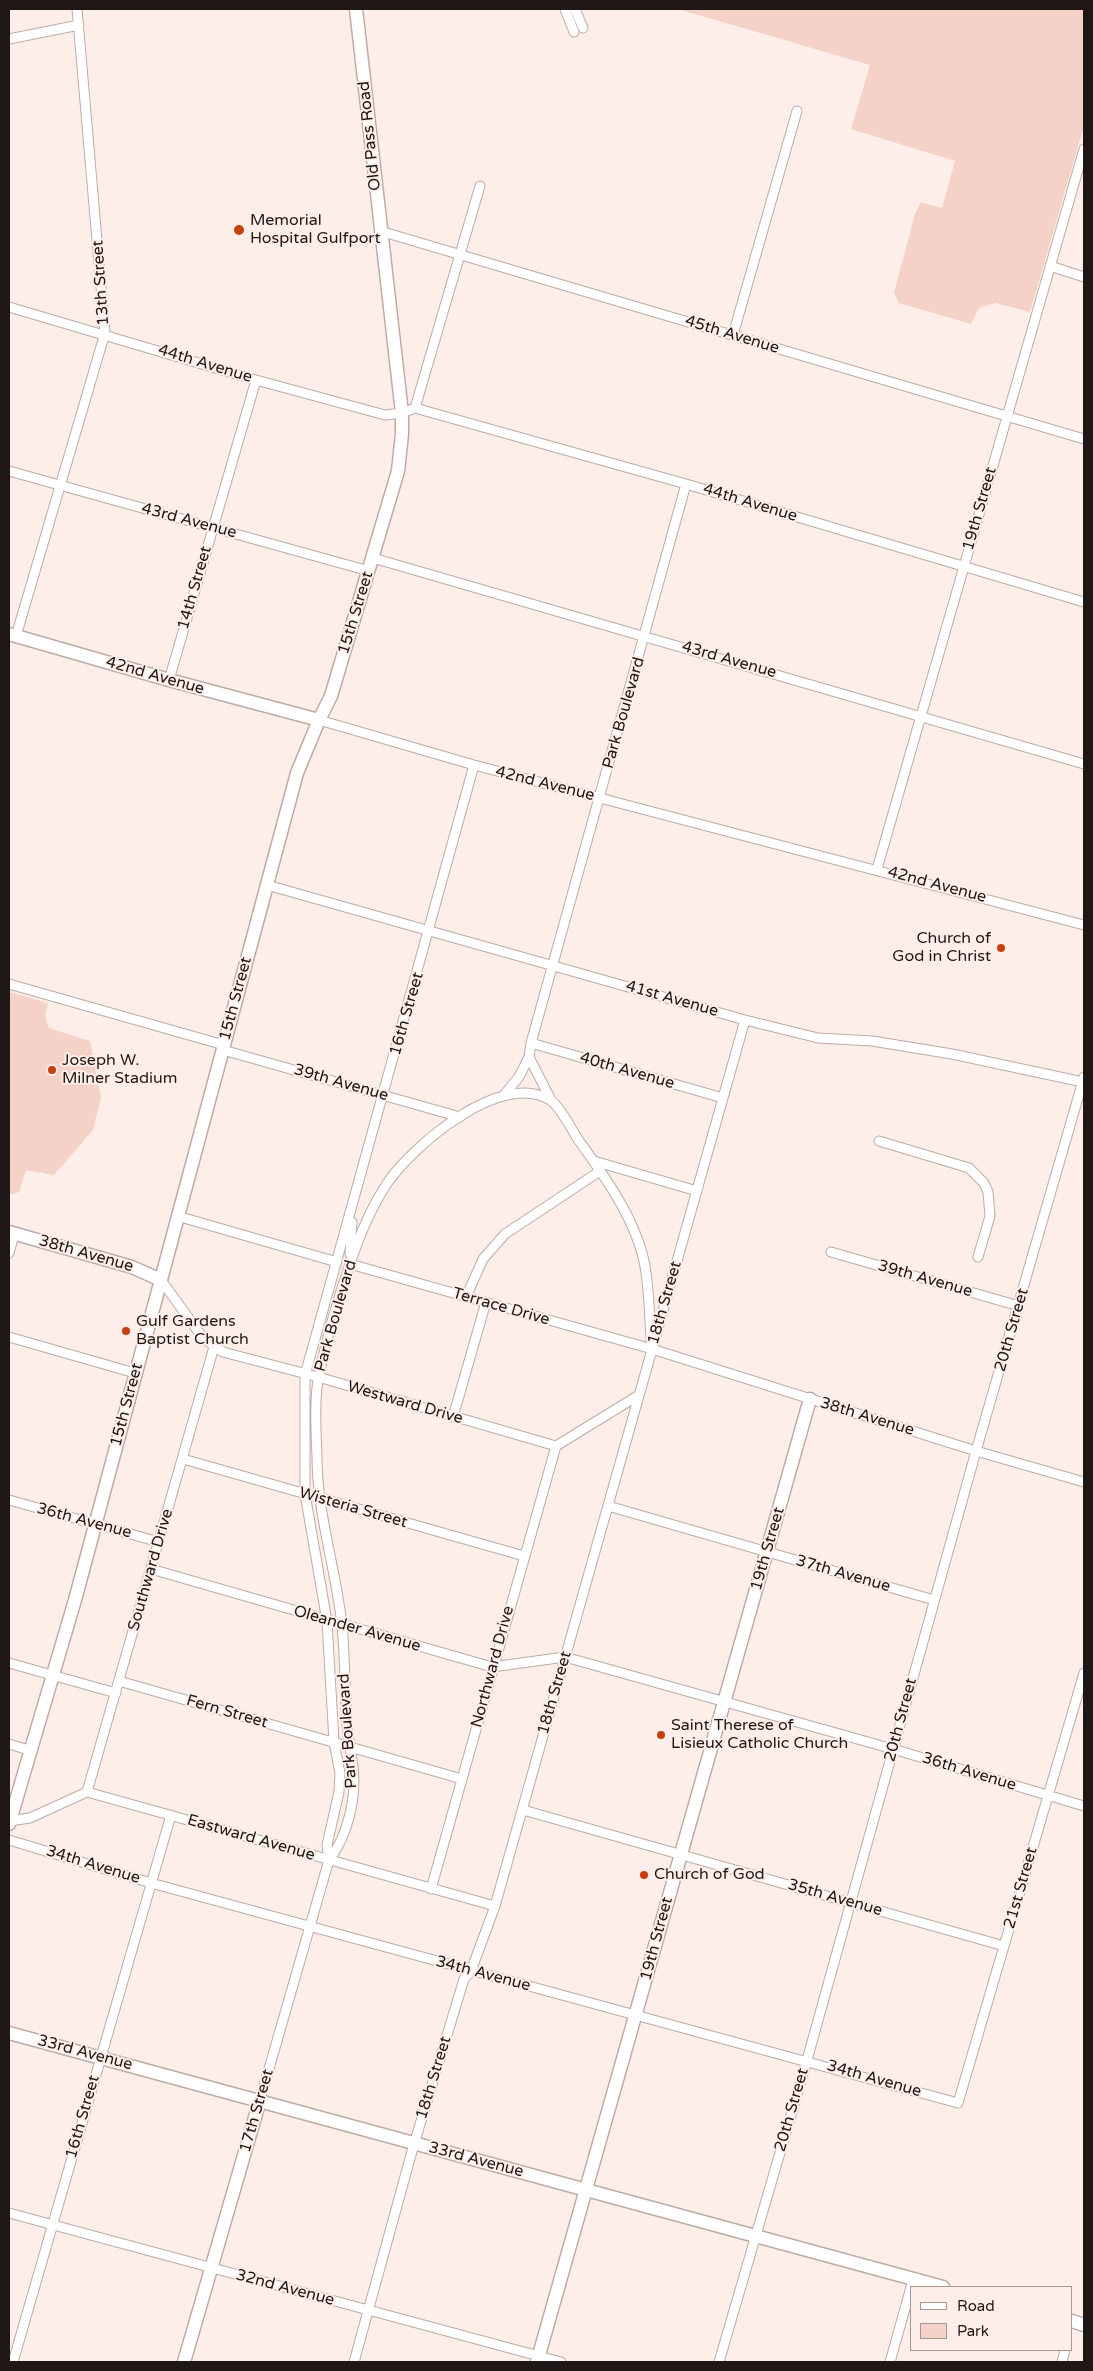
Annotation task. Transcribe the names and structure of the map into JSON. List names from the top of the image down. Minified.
{"streets":{"street":["Old Pass Road","13th Street","45th Avenue","44th Avenue","19th Street","43rd Avenue","14th Street","15th Street","42nd Avenue","Park Boulevard","41st Avenue","16th Street","40th Avenue","39th Avenue","38th Avenue","18th Street","Terrace Drive","20th Street","Westward Drive","Wisteria Street","36th Avenue","Southward Drive","37th Avenue","Oleander Avenue","Northward Drive","Fern Street","Eastward Avenue","34th Avenue","21st Street","35th Avenue","33rd Avenue","17th Street","32nd Avenue"]},"crossings":[["Old Pass Road","45th Avenue"],["Old Pass Road","44th Avenue"],["Old Pass Road","15th Street"],["13th Street","44th Avenue"],["13th Street","43rd Avenue"],["13th Street","42nd Avenue"],["45th Avenue","19th Street"],["44th Avenue","19th Street"],["44th Avenue","14th Street"],["44th Avenue","15th Street"],["44th Avenue","Park Boulevard"],["19th Street","43rd Avenue"],["19th Street","42nd Avenue"],["19th Street","38th Avenue"],["19th Street","36th Avenue"],["19th Street","37th Avenue"],["19th Street","34th Avenue"],["19th Street","35th Avenue"],["19th Street","33rd Avenue"],["19th Street","32nd Avenue"],["43rd Avenue","14th Street"],["43rd Avenue","15th Street"],["43rd Avenue","Park Boulevard"],["14th Street","42nd Avenue"],["15th Street","42nd Avenue"],["15th Street","41st Avenue"],["15th Street","39th Avenue"],["15th Street","38th Avenue"],["15th Street","Westward Drive"],["15th Street","36th Avenue"],["42nd Avenue","Park Boulevard"],["42nd Avenue","16th Street"],["Park Boulevard","41st Avenue"],["Park Boulevard","16th Street"],["Park Boulevard","40th Avenue"],["Park Boulevard","39th Avenue"],["Park Boulevard","Terrace Drive"],["Park Boulevard","Westward Drive"],["Park Boulevard","Wisteria Street"],["Park Boulevard","Oleander Avenue"],["Park Boulevard","Fern Street"],["Park Boulevard","Eastward Avenue"],["Park Boulevard","17th Street"],["41st Avenue","16th Street"],["41st Avenue","18th Street"],["41st Avenue","20th Street"],["16th Street","39th Avenue"],["16th Street","Eastward Avenue"],["16th Street","34th Avenue"],["16th Street","33rd Avenue"],["16th Street","32nd Avenue"],["40th Avenue","18th Street"],["39th Avenue","20th Street"],["38th Avenue","18th Street"],["38th Avenue","Terrace Drive"],["38th Avenue","20th Street"],["38th Avenue","Westward Drive"],["18th Street","Terrace Drive"],["18th Street","36th Avenue"],["18th Street","37th Avenue"],["18th Street","Oleander Avenue"],["18th Street","Eastward Avenue"],["18th Street","34th Avenue"],["18th Street","35th Avenue"],["18th Street","33rd Avenue"],["18th Street","32nd Avenue"],["20th Street","36th Avenue"],["20th Street","37th Avenue"],["20th Street","34th Avenue"],["20th Street","35th Avenue"],["20th Street","33rd Avenue"],["Westward Drive","Southward Drive"],["Westward Drive","Northward Drive"],["Wisteria Street","Southward Drive"],["Wisteria Street","Northward Drive"],["36th Avenue","Southward Drive"],["36th Avenue","Oleander Avenue"],["36th Avenue","21st Street"],["Southward Drive","Oleander Avenue"],["Southward Drive","Fern Street"],["Southward Drive","Eastward Avenue"],["Oleander Avenue","Northward Drive"],["Northward Drive","Eastward Avenue"],["Eastward Avenue","17th Street"],["34th Avenue","21st Street"],["34th Avenue","17th Street"],["21st Street","35th Avenue"],["33rd Avenue","17th Street"],["17th Street","32nd Avenue"]],"places":["Memorial Hospital Gulfport","Church of God in Christ","Joseph W. Milner Stadium","Gulf Gardens Baptist Church","Saint Therese of Lisieux Catholic Church","Church of God"],"legend":["Road","Park"]}
